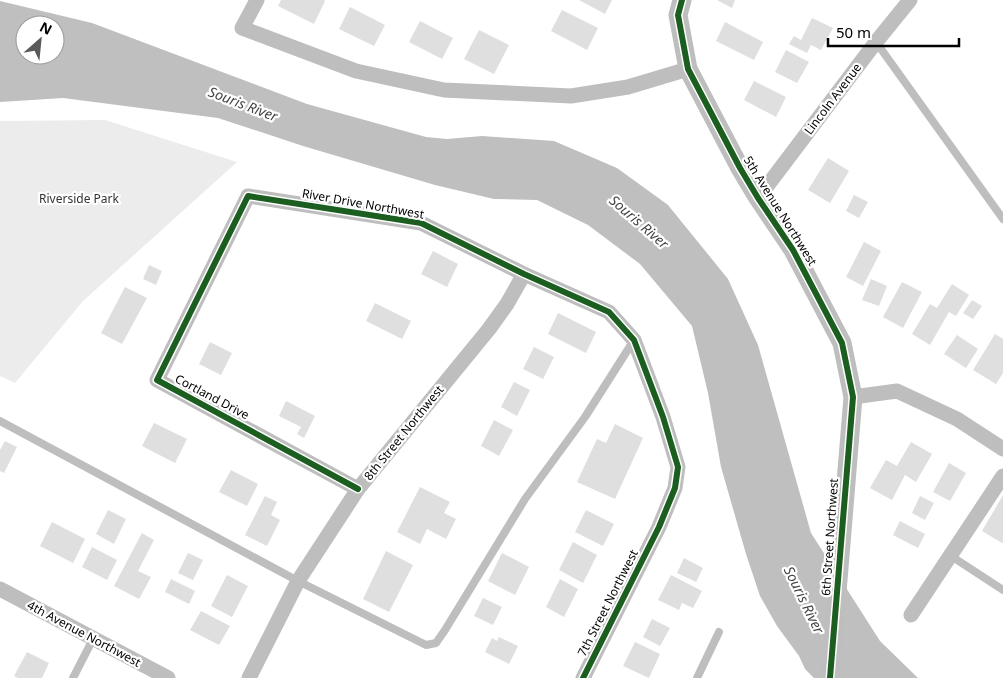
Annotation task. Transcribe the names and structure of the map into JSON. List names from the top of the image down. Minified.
{"streets":{"street":["Lincoln Avenue","River Drive Northwest","5th Avenue Northwest","Cortland Drive","8th Street Northwest","6th Street Northwest","7th Street Northwest","4th Avenue Northwest"]},"crossings":[["Lincoln Avenue","5th Avenue Northwest"],["River Drive Northwest","Cortland Drive"],["River Drive Northwest","8th Street Northwest"],["River Drive Northwest","7th Street Northwest"],["5th Avenue Northwest","6th Street Northwest"],["Cortland Drive","8th Street Northwest"]],"water":["Souris River"],"parks":["Riverside Park"],"scale_bar":"50 m","north":"top right"}
